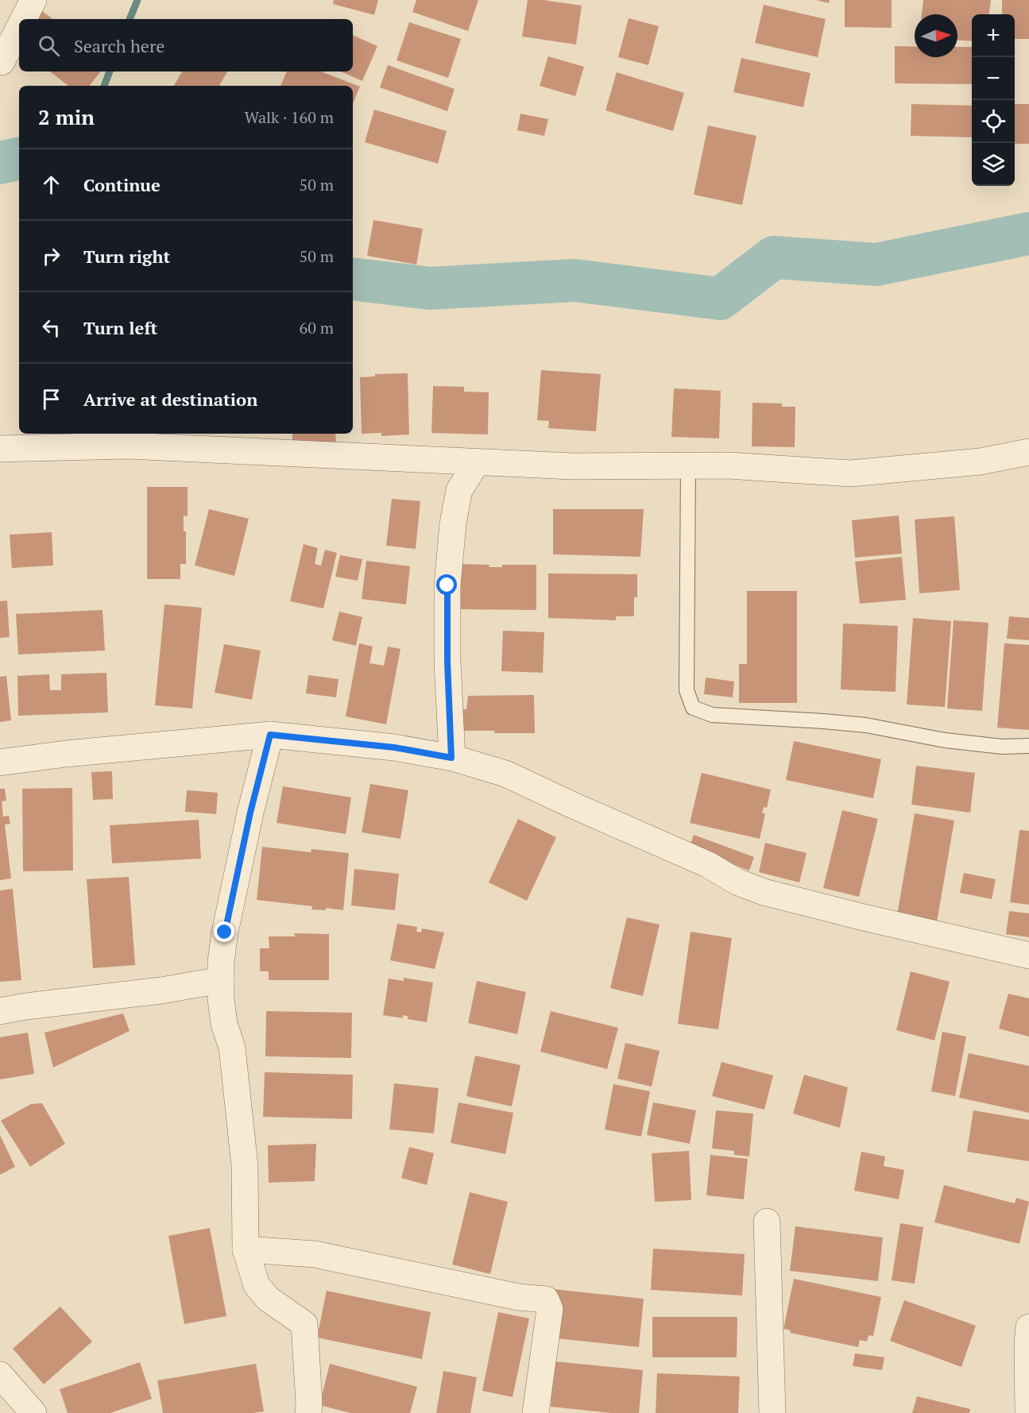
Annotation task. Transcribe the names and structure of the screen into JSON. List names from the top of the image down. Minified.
{"north":"right","page":{"map_buttons":["+","−"],"search":"Search here","heading":["2 min","Walk · 160 m"],"list":[["Continue","50 m"],["Turn right","50 m"],["Turn left","60 m"],"Arrive at destination"]}}
